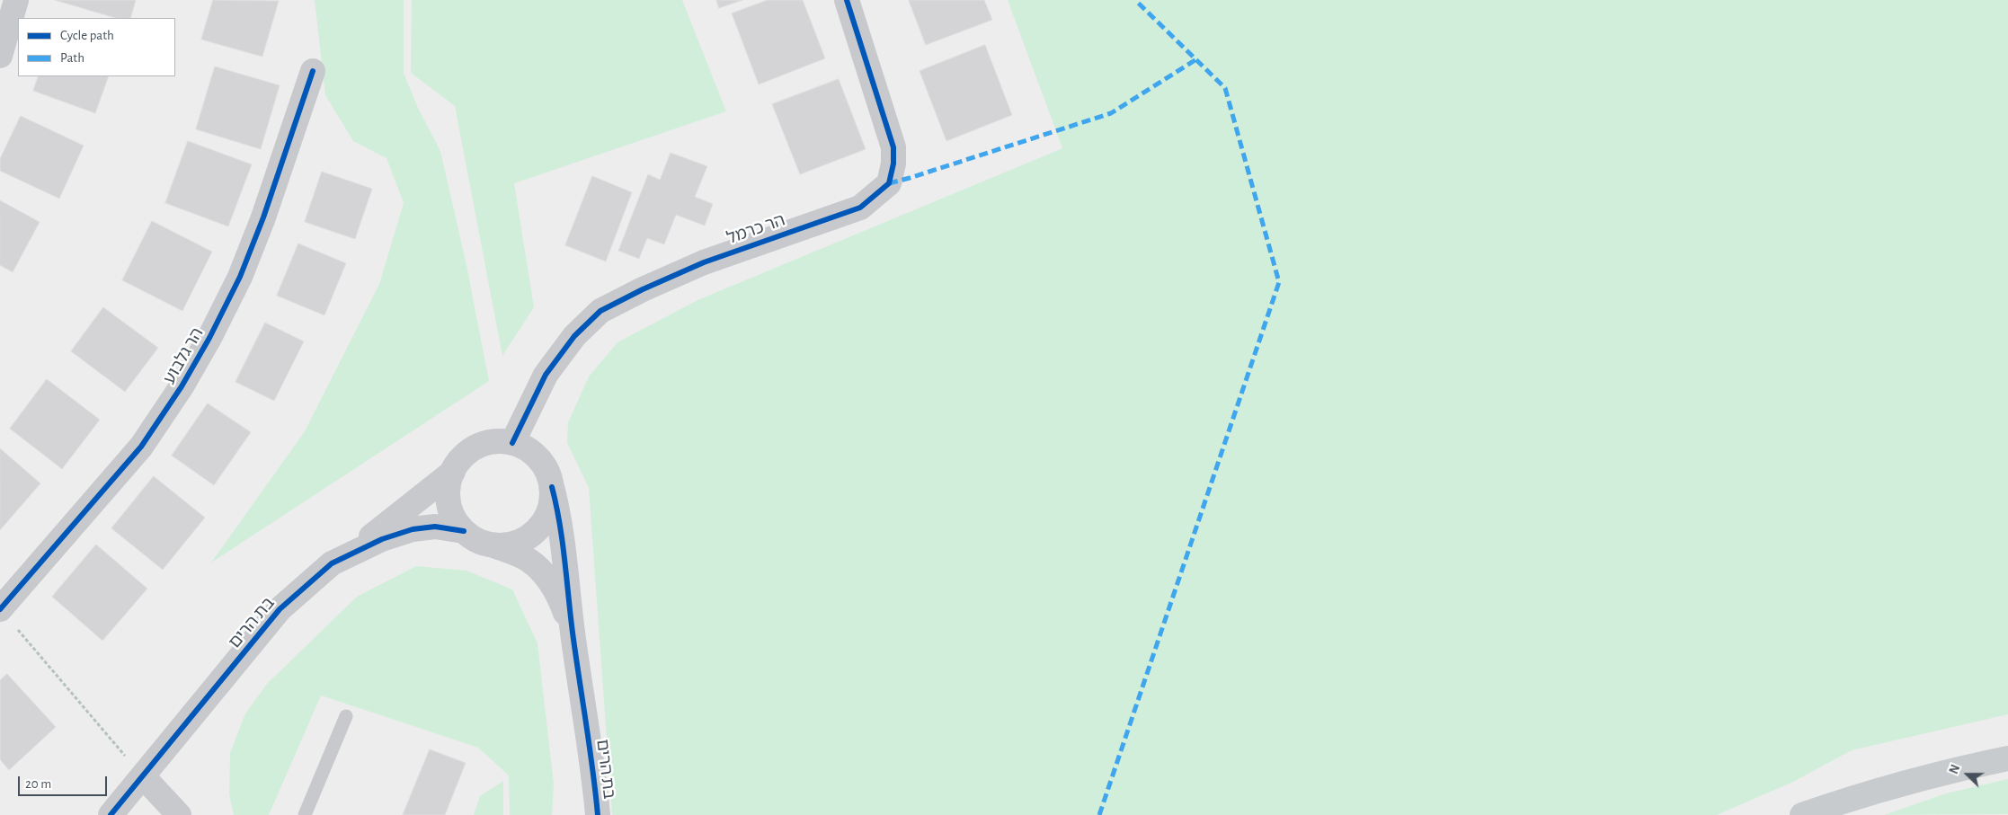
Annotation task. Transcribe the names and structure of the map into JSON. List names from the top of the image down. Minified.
{"streets":{"street":["הר כרמל","הר גלבוע","בת הרים"]},"crossings":[["הר כרמל","בת הרים"]],"legend":["Cycle path","Path"],"scale_bar":"20 m","north":"left"}
